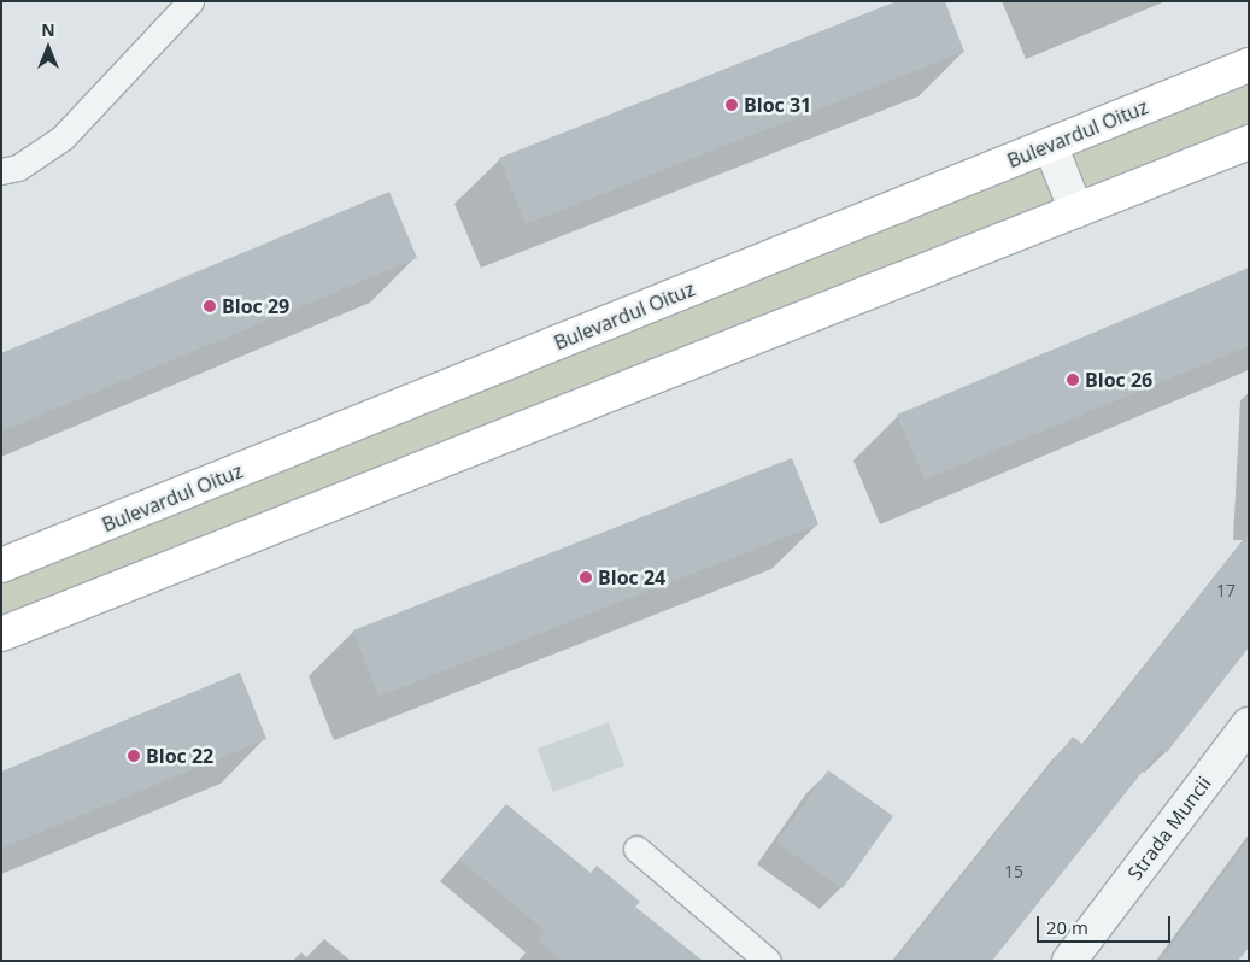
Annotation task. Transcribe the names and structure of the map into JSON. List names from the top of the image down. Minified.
{"streets":{"main road":["Bulevardul Oituz"],"street":["Strada Muncii"]},"places":["Bloc 31","Bloc 29","Bloc 26","Bloc 24","Bloc 22"],"house_numbers":["17","15"],"scale_bar":"20 m","north":"top"}
